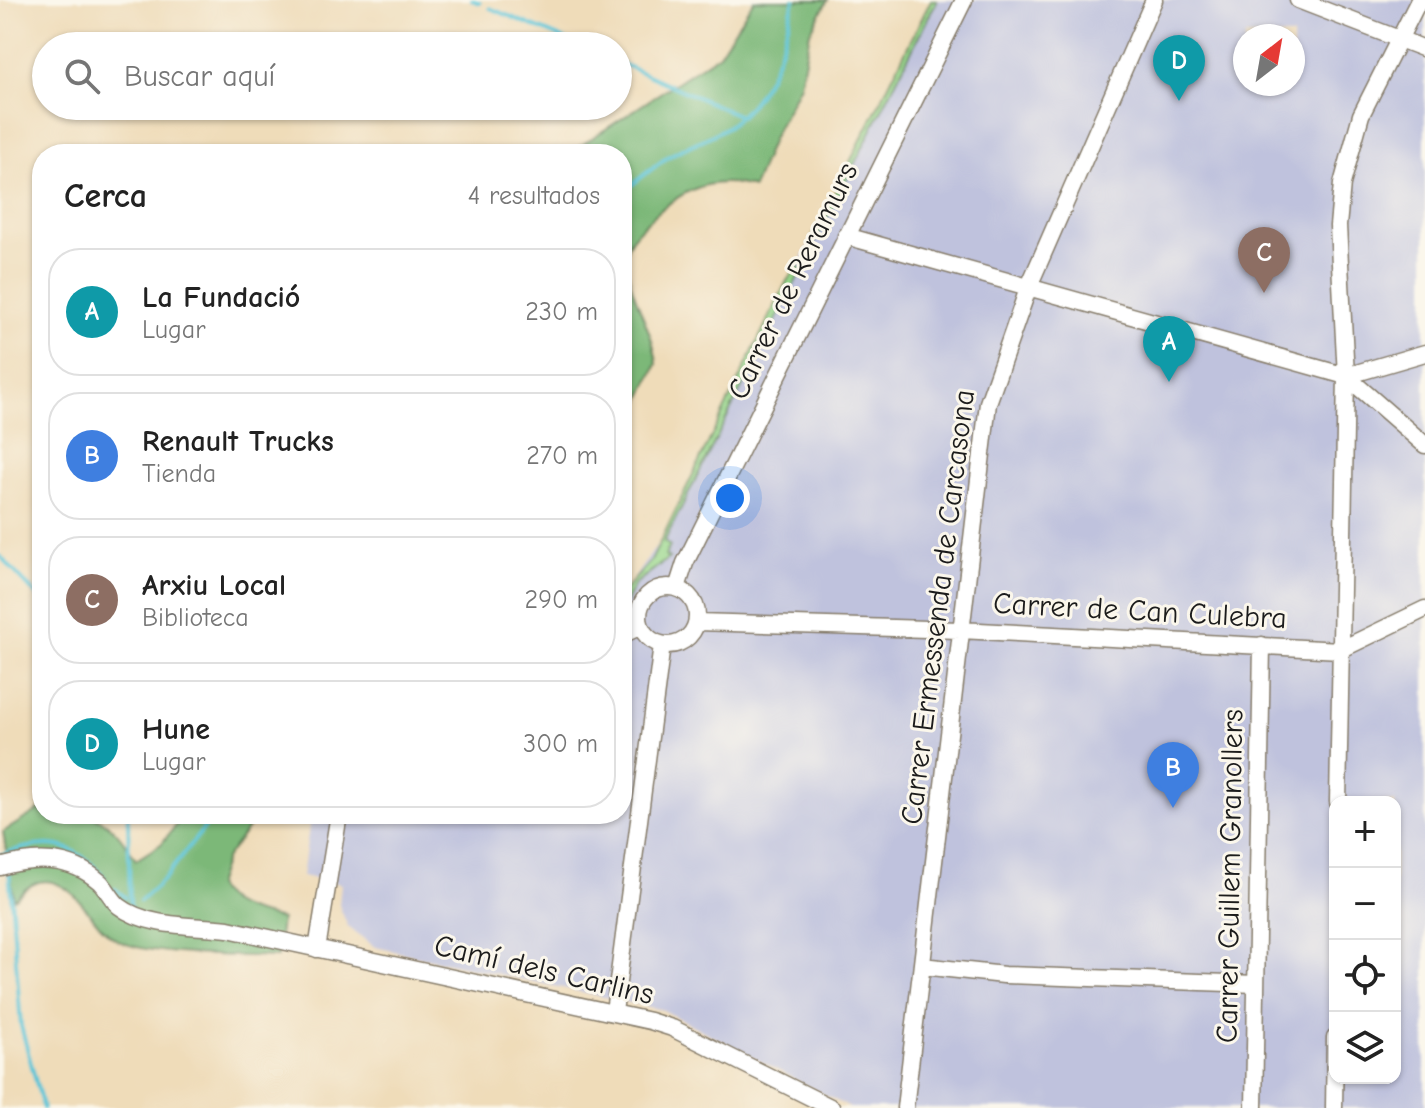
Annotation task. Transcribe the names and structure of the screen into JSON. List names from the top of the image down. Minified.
{"streets":{"street":["Carrer de Reramurs","Carrer Ermessenda de Carcasona","Carrer de Can Culebra","Carrer Guillem Granollers","Camí dels Carlins"]},"crossings":[["Carrer de Reramurs","Carrer de Can Culebra"],["Carrer Ermessenda de Carcasona","Carrer de Can Culebra"],["Carrer de Can Culebra","Carrer Guillem Granollers"]],"north":"top right","page":{"search":"Buscar aquí","pins":["D","C","A","B"],"heading":["Cerca","4 resultados"],"list":[{"mark":"A","name":"La Fundació","note":"Lugar","value":"230 m"},{"mark":"B","name":"Renault Trucks","note":"Tienda","value":"270 m"},{"mark":"C","name":"Arxiu Local","note":"Biblioteca","value":"290 m"},{"mark":"D","name":"Hune","note":"Lugar","value":"300 m"}],"map_buttons":["+","−"]}}
